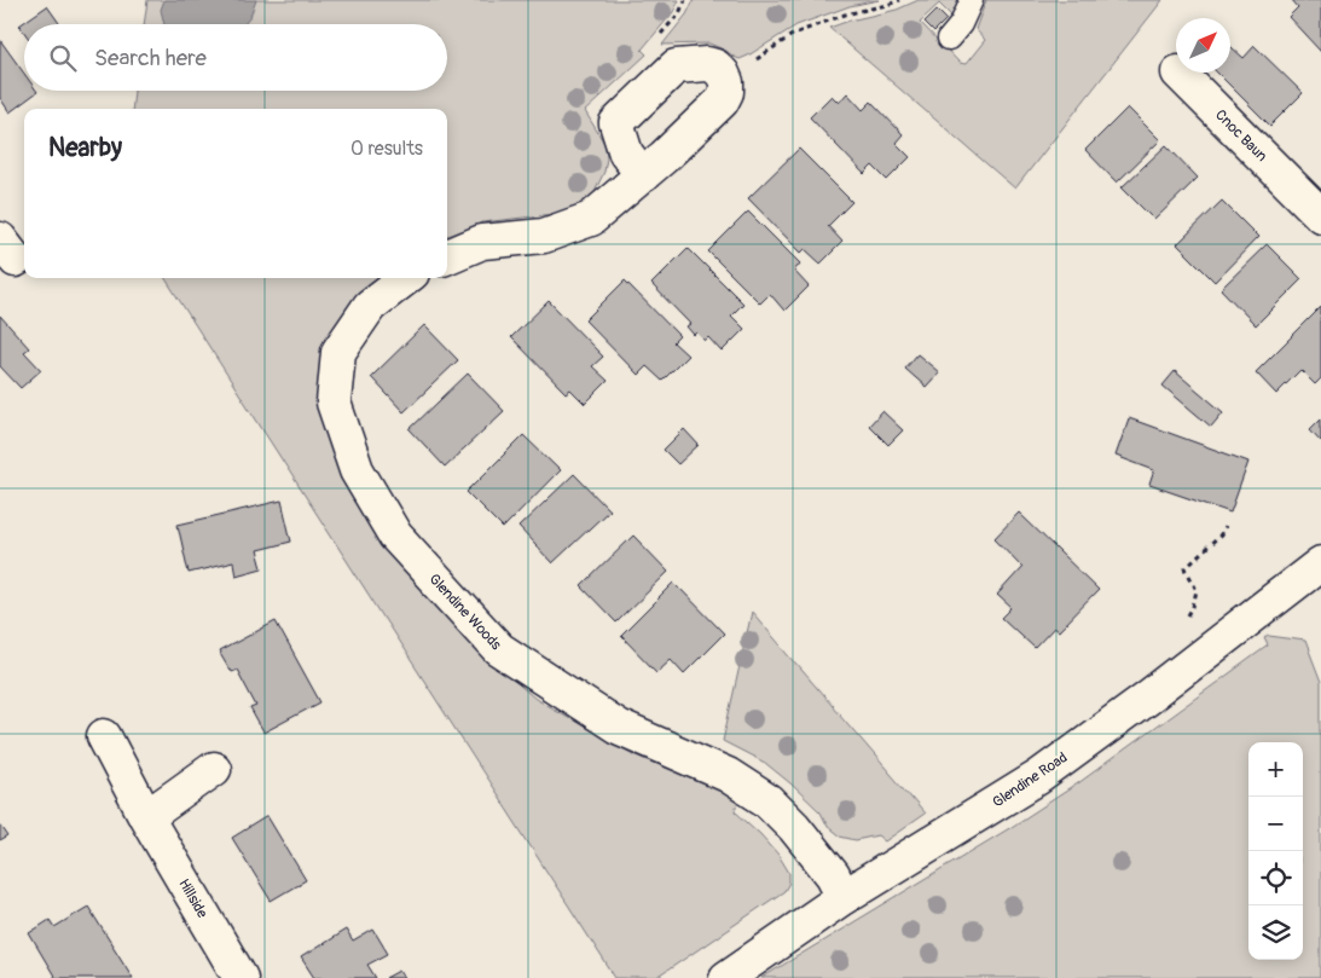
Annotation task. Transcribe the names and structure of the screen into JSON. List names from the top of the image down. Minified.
{"streets":{"street":["Cnoc Baun","Glendine Woods","Glendine Road","Hillside"]},"crossings":[["Glendine Woods","Glendine Road"]],"north":"top right","page":{"search":"Search here","heading":["Nearby","0 results"],"map_buttons":["+","−"]}}
